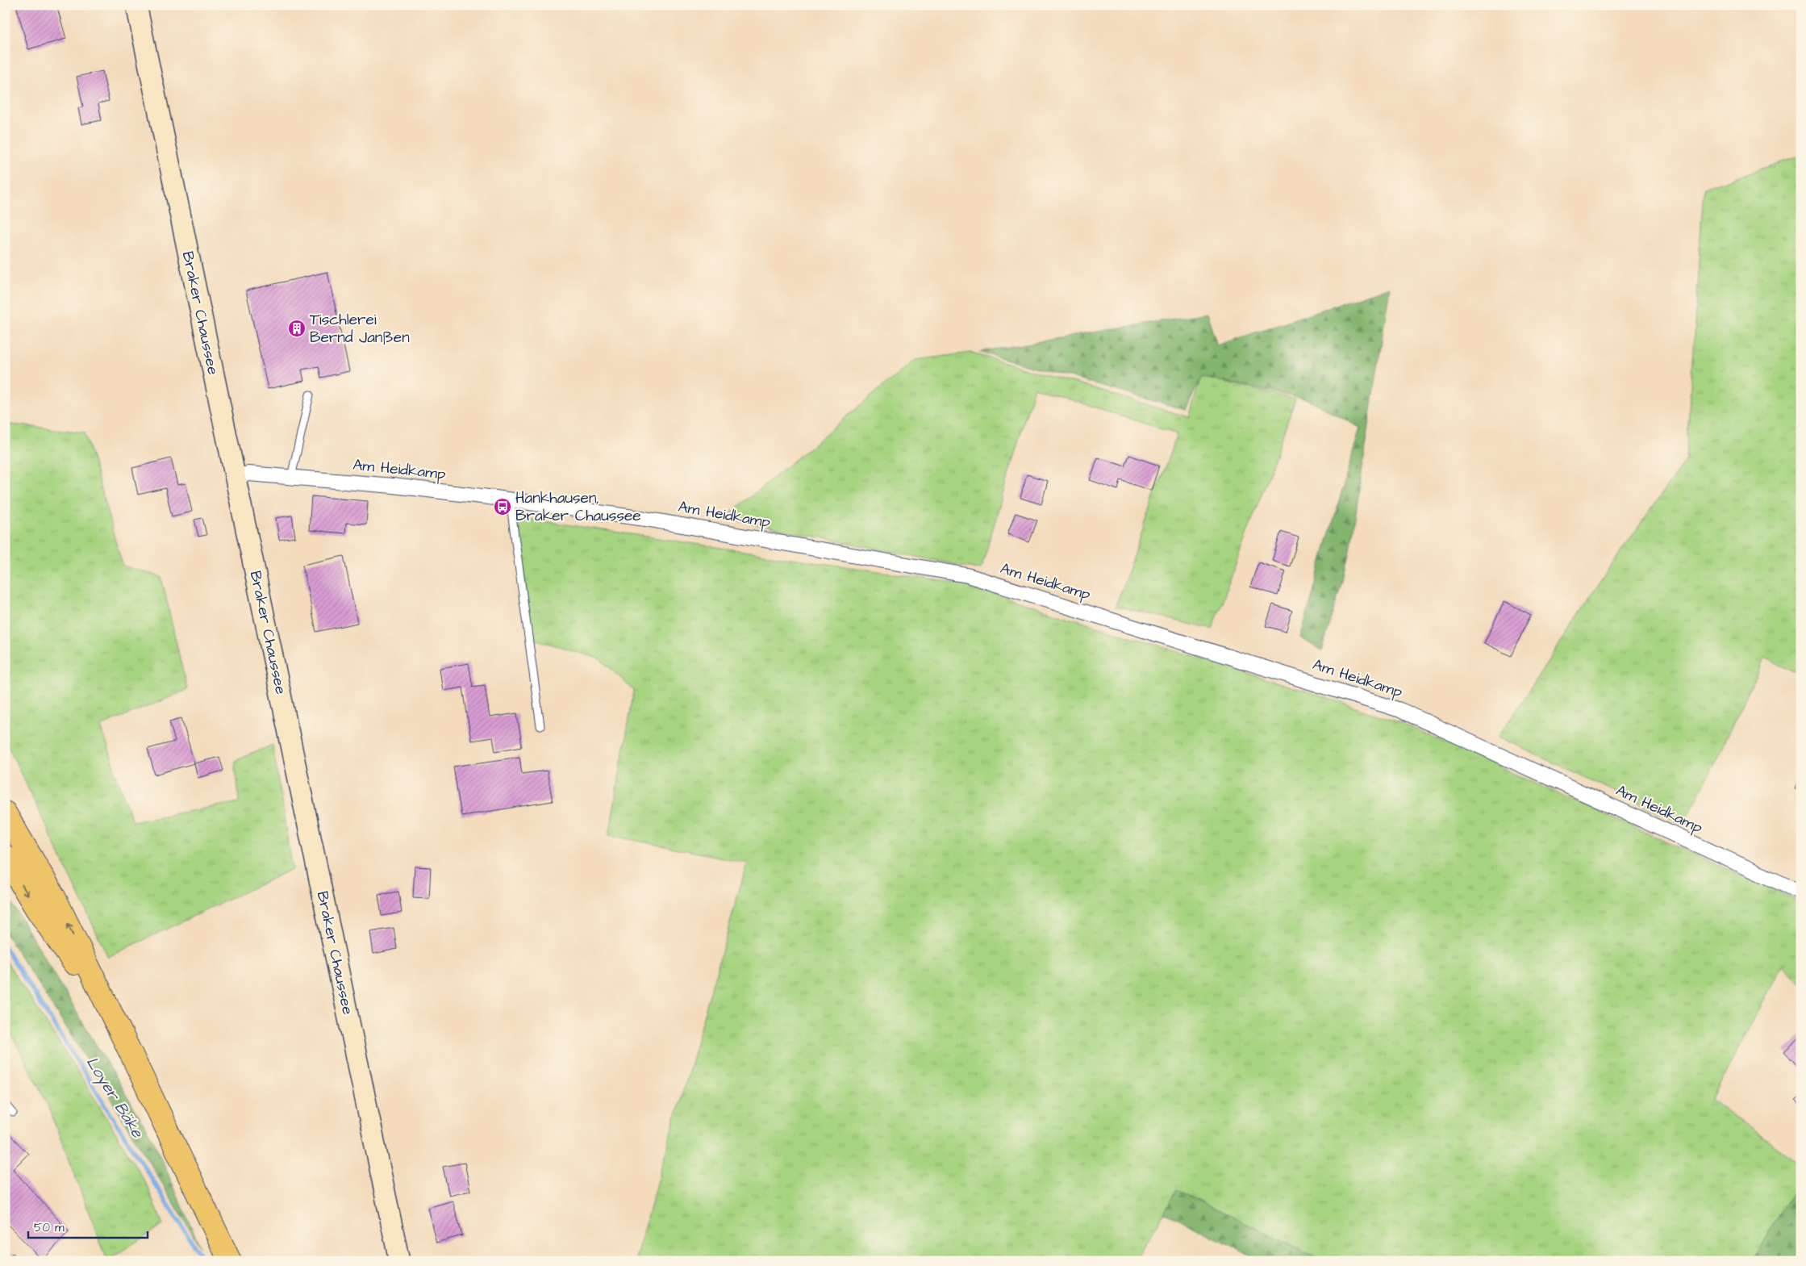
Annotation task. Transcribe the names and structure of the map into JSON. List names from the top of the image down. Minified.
{"streets":{"street":["Braker Chaussee","Am Heidkamp"]},"crossings":[["Braker Chaussee","Am Heidkamp"]],"water":["Loyer Bäke"],"places":{"building":["Tischlerei Bernd Janßen"],"bus stop":["Hankhausen, Braker Chaussee"]},"scale_bar":"50 m"}
